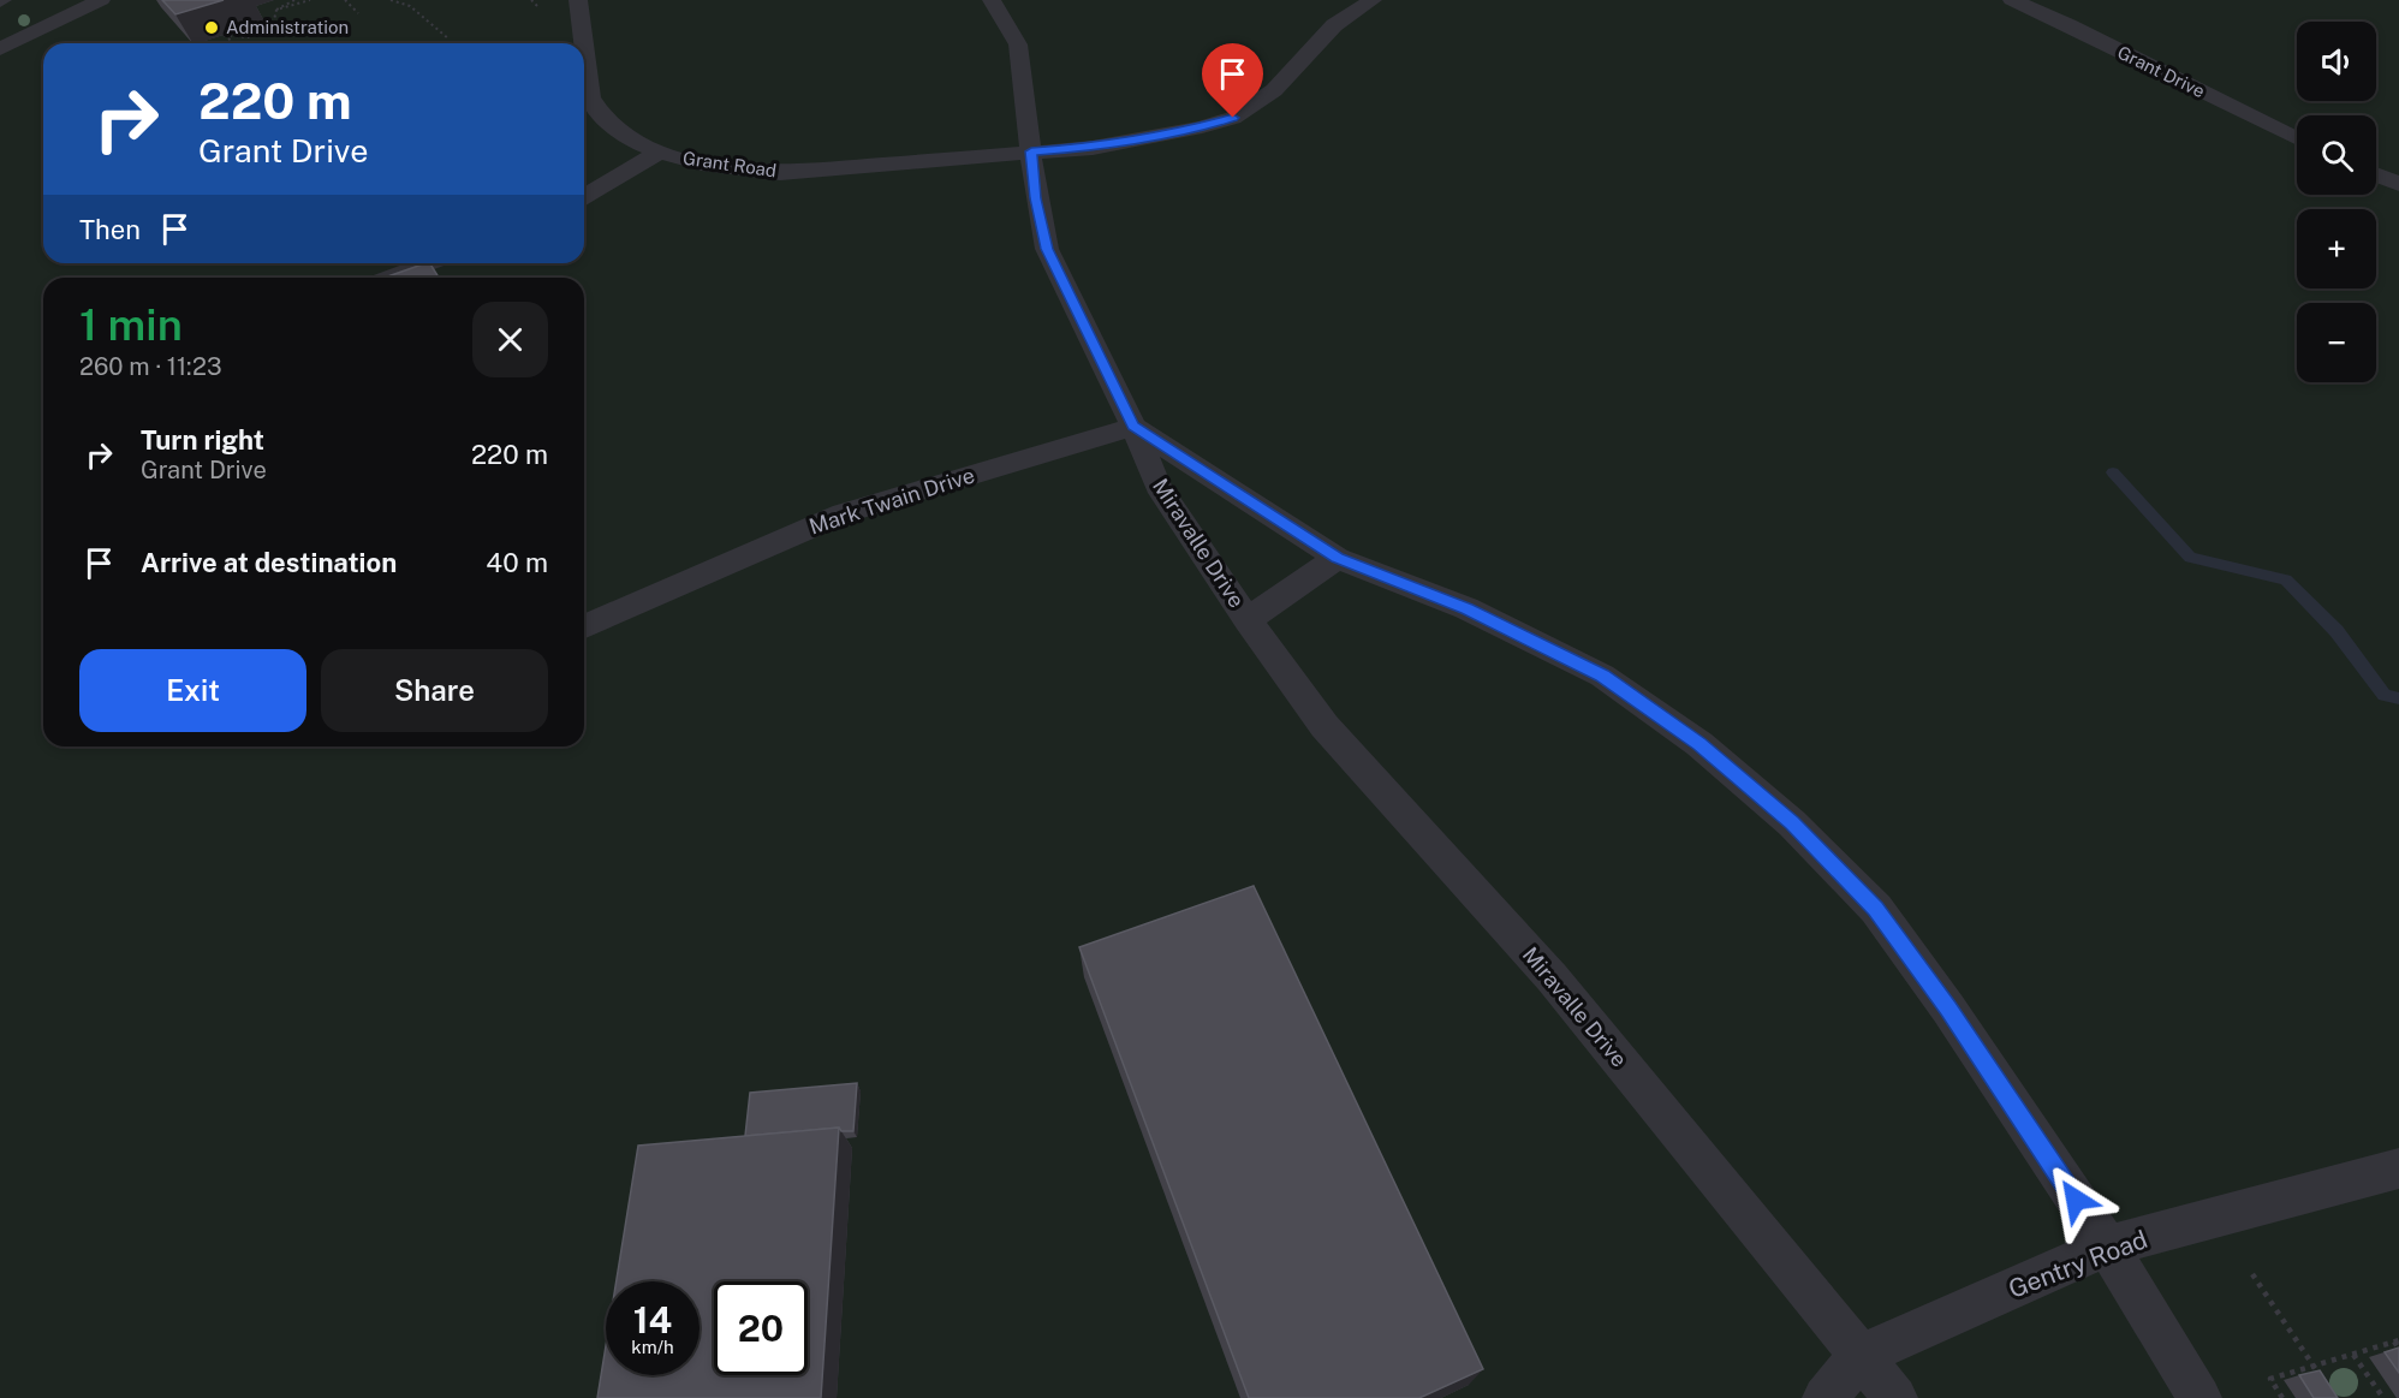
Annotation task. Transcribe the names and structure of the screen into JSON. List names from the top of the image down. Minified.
{"streets":{"lane":["Grant Drive","Grant Road","Mark Twain Drive","Miravalle Drive","Gentry Road"]},"crossings":[["Grant Road","Miravalle Drive"],["Mark Twain Drive","Miravalle Drive"],["Miravalle Drive","Gentry Road"]],"places":["Administration"],"page":{"map_buttons":["+","−"],"turn":["220 m","Grant Drive"],"then":"Then","heading":["1 min","260 m · 11:23"],"list":[{"name":"Turn right","note":"Grant Drive","value":"220 m"},{"name":"Arrive at destination","value":"40 m"}],"buttons":["Exit","Share"],"speed":"14 km/h","limit":"20"}}
